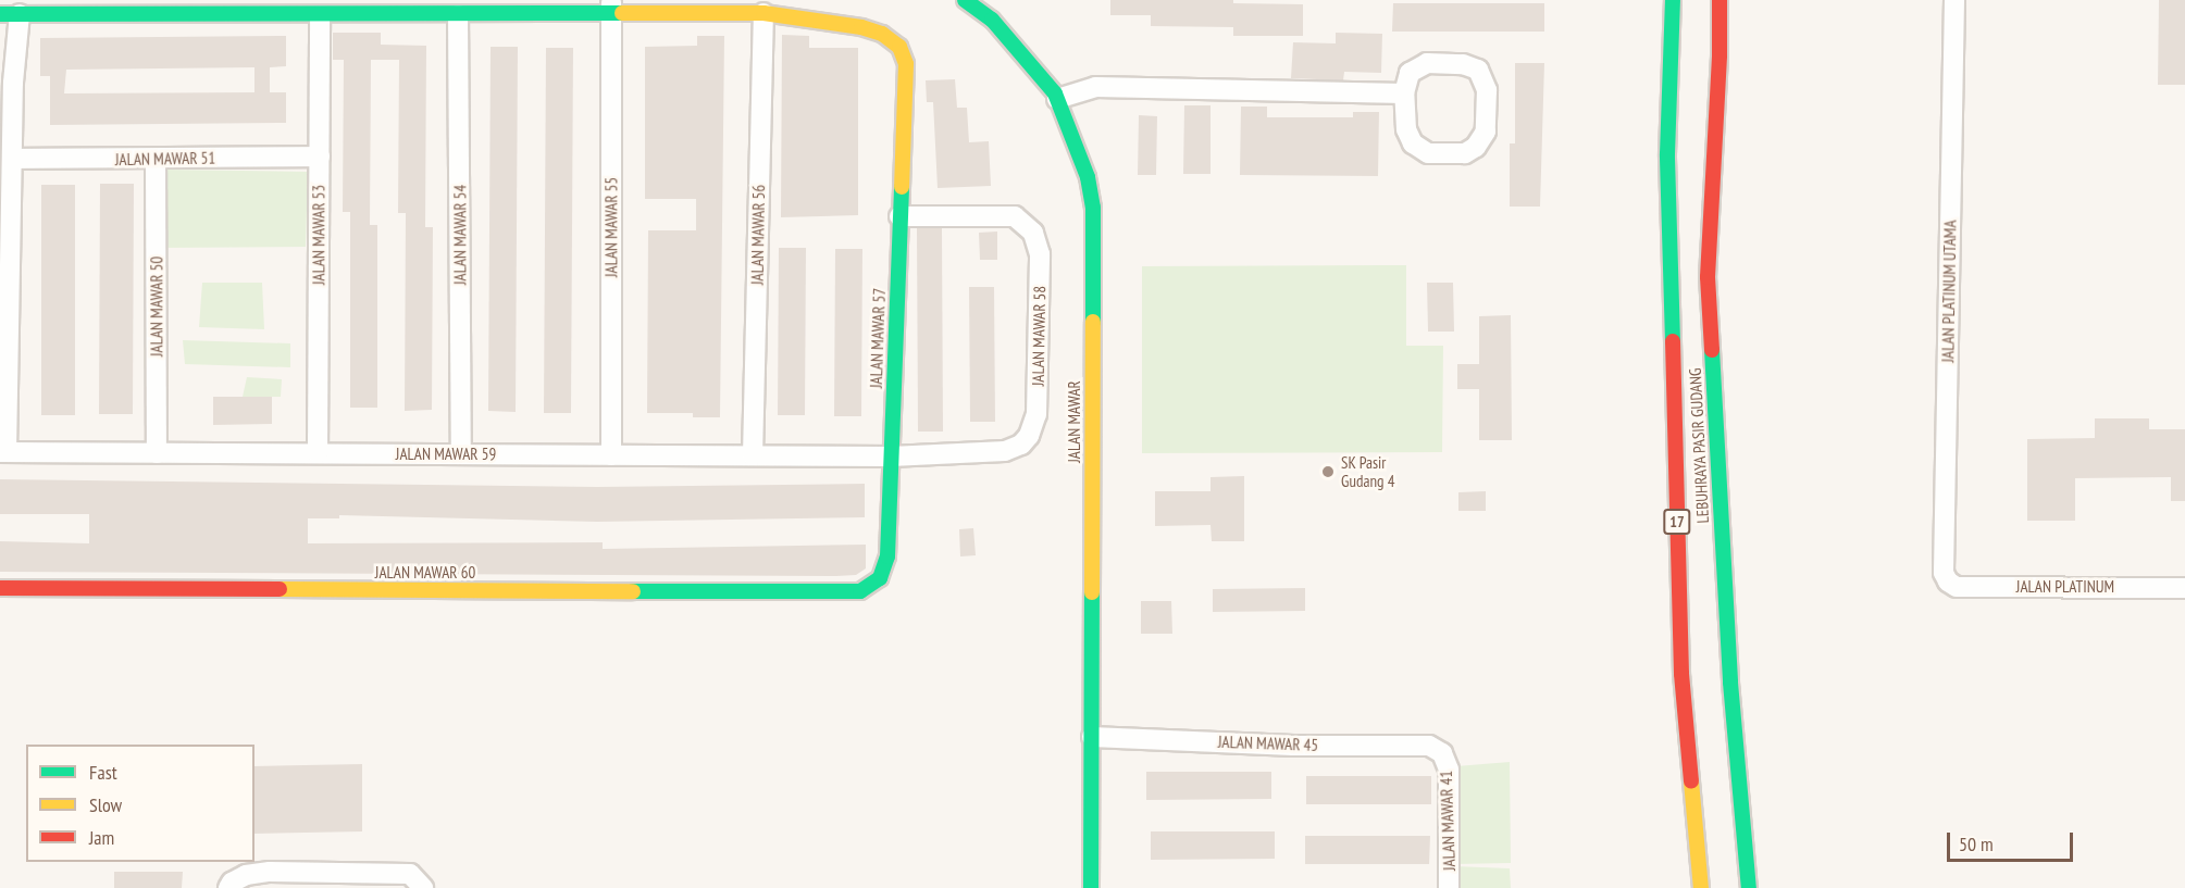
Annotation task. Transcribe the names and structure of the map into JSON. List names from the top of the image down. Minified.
{"streets":{"main road":["JALAN MAWAR 57","JALAN MAWAR","LEBUHRAYA PASIR GUDANG","17","JALAN MAWAR 60"],"street":["JALAN MAWAR 51","JALAN MAWAR 55","JALAN MAWAR 53","JALAN MAWAR 54","JALAN MAWAR 56","JALAN PLATINUM UTAMA","JALAN MAWAR 50","JALAN MAWAR 58","JALAN MAWAR 59","JALAN PLATINUM","JALAN MAWAR 45","JALAN MAWAR 41"]},"crossings":[["JALAN MAWAR 51","JALAN MAWAR 53"],["JALAN MAWAR 51","JALAN MAWAR 50"],["JALAN MAWAR 55","JALAN MAWAR 59"],["JALAN MAWAR 53","JALAN MAWAR 59"],["JALAN MAWAR 54","JALAN MAWAR 59"],["JALAN MAWAR 56","JALAN MAWAR 57"],["JALAN MAWAR 56","JALAN MAWAR 59"],["JALAN PLATINUM UTAMA","JALAN PLATINUM"],["JALAN MAWAR 50","JALAN MAWAR 59"],["JALAN MAWAR 58","JALAN MAWAR 57"],["JALAN MAWAR 58","JALAN MAWAR 59"],["JALAN MAWAR 57","JALAN MAWAR 59"],["JALAN MAWAR 57","JALAN MAWAR 60"],["JALAN MAWAR","JALAN MAWAR 45"],["JALAN MAWAR 45","JALAN MAWAR 41"]],"places":["SK Pasir Gudang 4"],"legend":["Fast","Slow","Jam"],"scale_bar":"50 m"}
